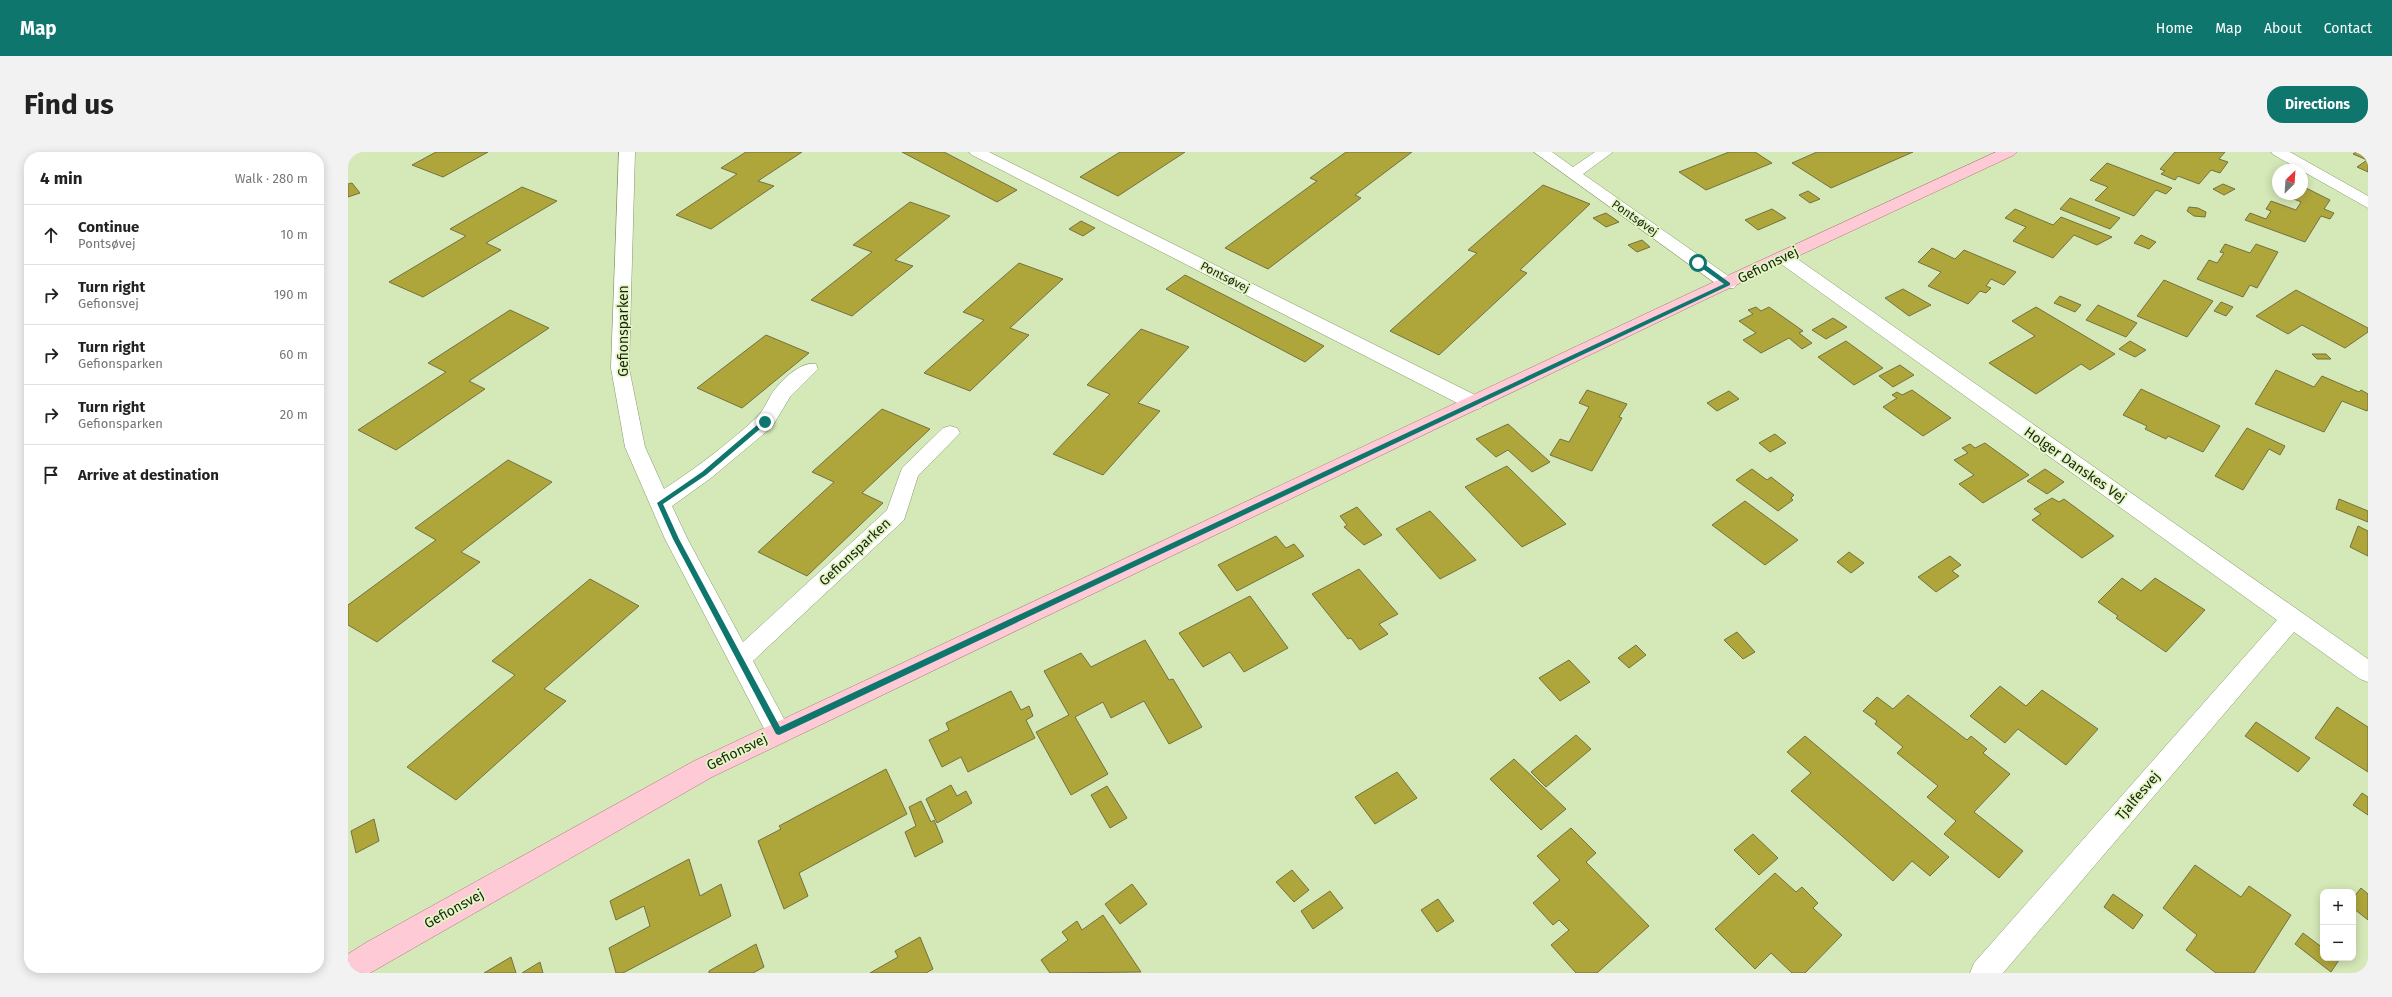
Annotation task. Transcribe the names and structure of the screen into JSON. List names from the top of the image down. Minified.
{"streets":{"main road":["Gefionsvej"],"street":["Pontsøvej","Gefionsparken","Holger Danskes Vej","Tjalfesvej"]},"crossings":[["Pontsøvej","Gefionsvej"],["Gefionsvej","Gefionsparken"],["Gefionsvej","Holger Danskes Vej"],["Holger Danskes Vej","Tjalfesvej"]],"north":"top right","page":{"header":"Map","nav":["Home","Map","About","Contact"],"buttons":"Directions","title":"Find us","heading":["4 min","Walk · 280 m"],"list":[["Continue","Pontsøvej","10 m"],["Turn right","Gefionsvej","190 m"],["Turn right","Gefionsparken","60 m"],["Turn right","Gefionsparken","20 m"],"Arrive at destination"],"map_buttons":["+","−"]}}
